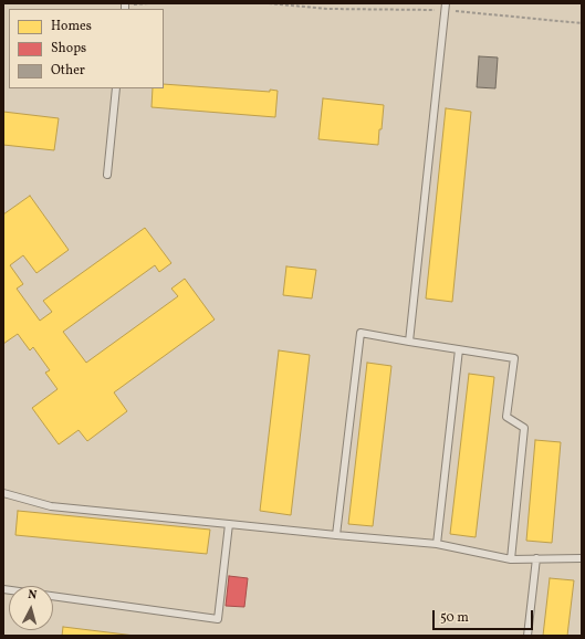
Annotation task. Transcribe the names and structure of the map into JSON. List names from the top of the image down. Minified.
{"legend":["Homes","Shops","Other"],"scale_bar":"50 m","north":"top"}
